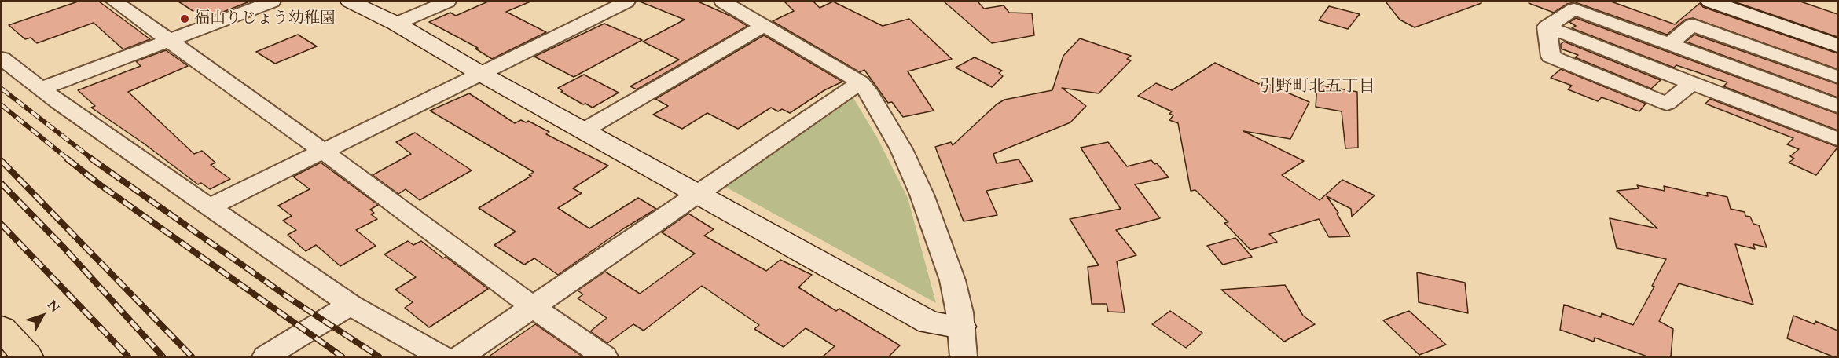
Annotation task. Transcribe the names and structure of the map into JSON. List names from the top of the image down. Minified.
{"districts":["引野町北五丁目"],"places":["福山りじょう幼稚園"],"north":"top right"}
